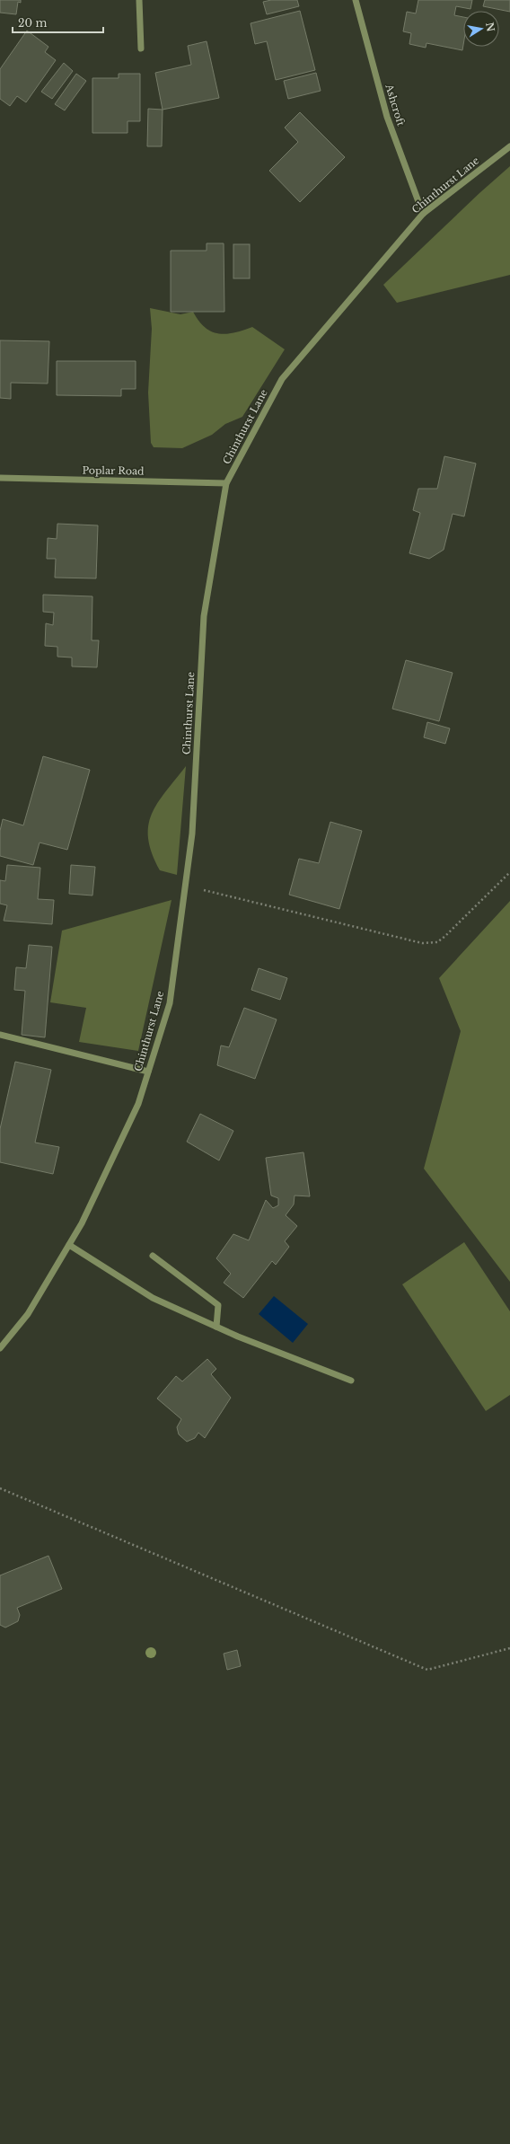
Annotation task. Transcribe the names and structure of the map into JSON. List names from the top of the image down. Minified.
{"streets":{"street":["Ashcroft","Chinthurst Lane","Poplar Road"]},"crossings":[["Ashcroft","Chinthurst Lane"],["Chinthurst Lane","Poplar Road"]],"scale_bar":"20 m","north":"right"}
